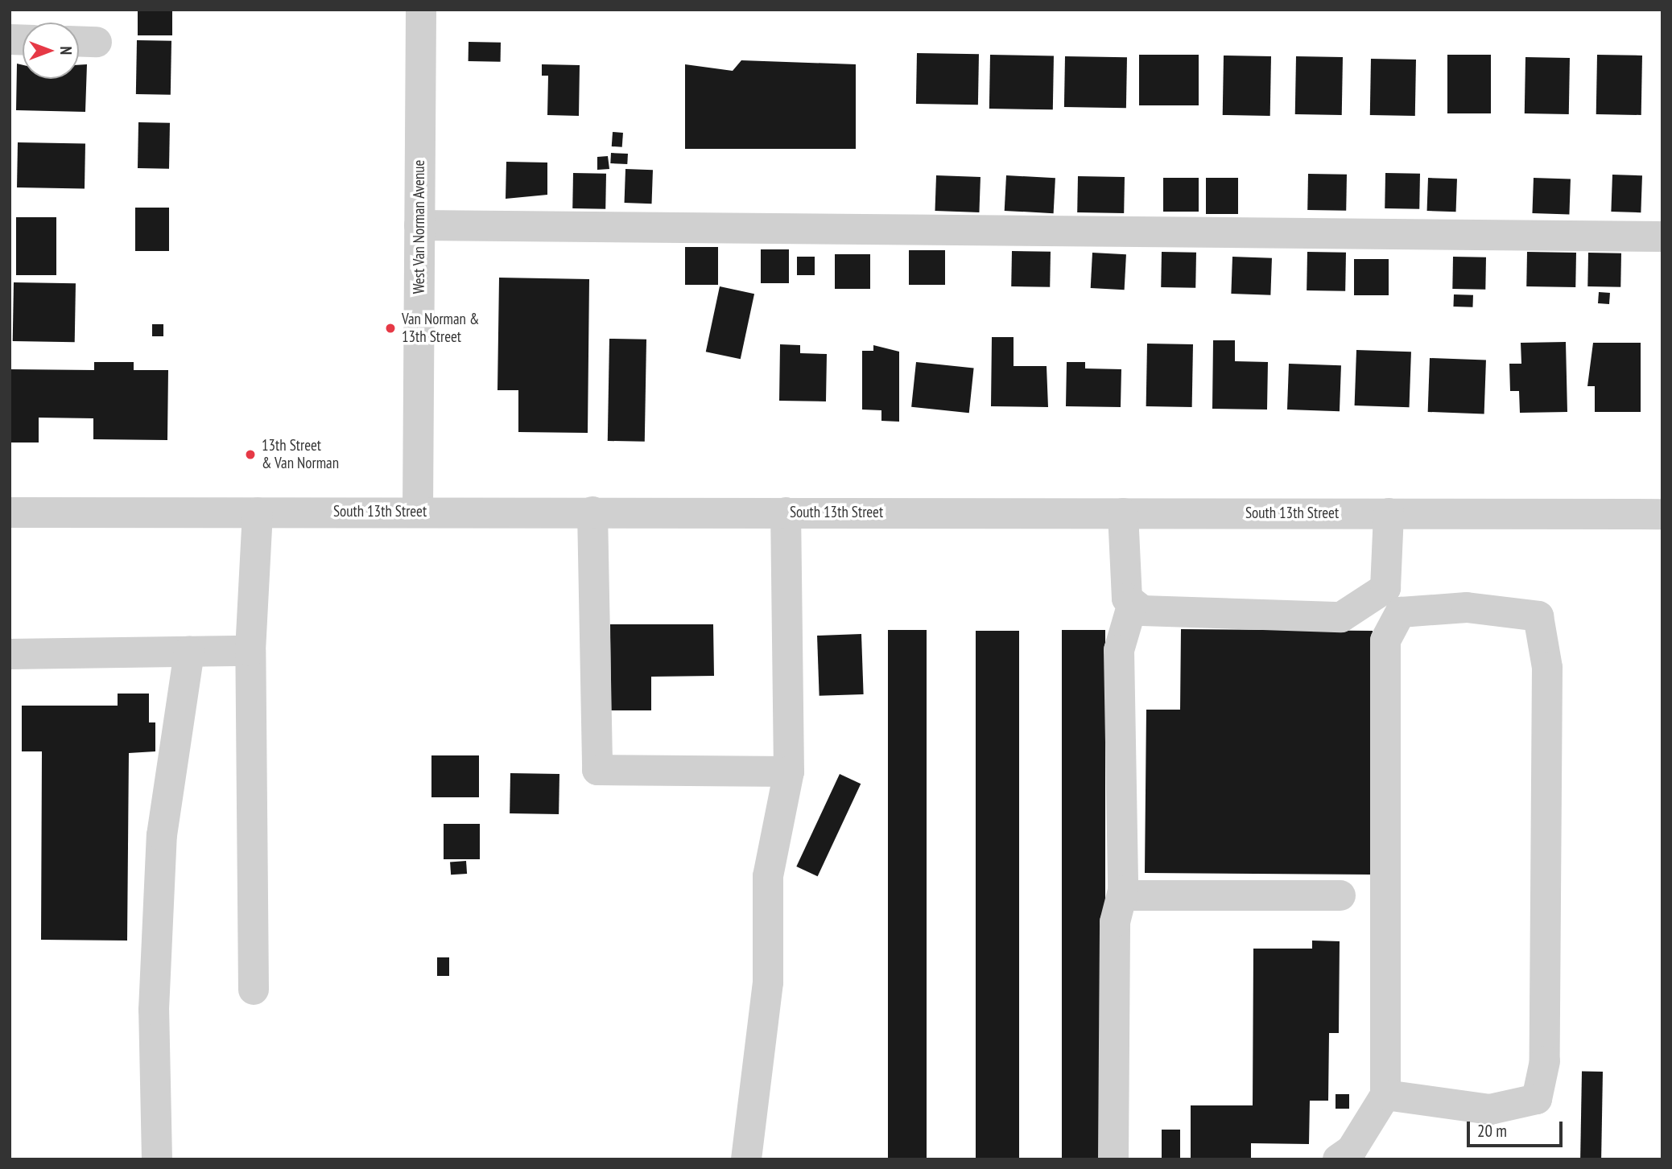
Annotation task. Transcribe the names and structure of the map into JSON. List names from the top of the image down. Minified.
{"streets":{"street":["West Van Norman Avenue","South 13th Street"]},"crossings":[["West Van Norman Avenue","South 13th Street"]],"places":["Van Norman & 13th Street","13th Street & Van Norman"],"scale_bar":"20 m","north":"right"}
